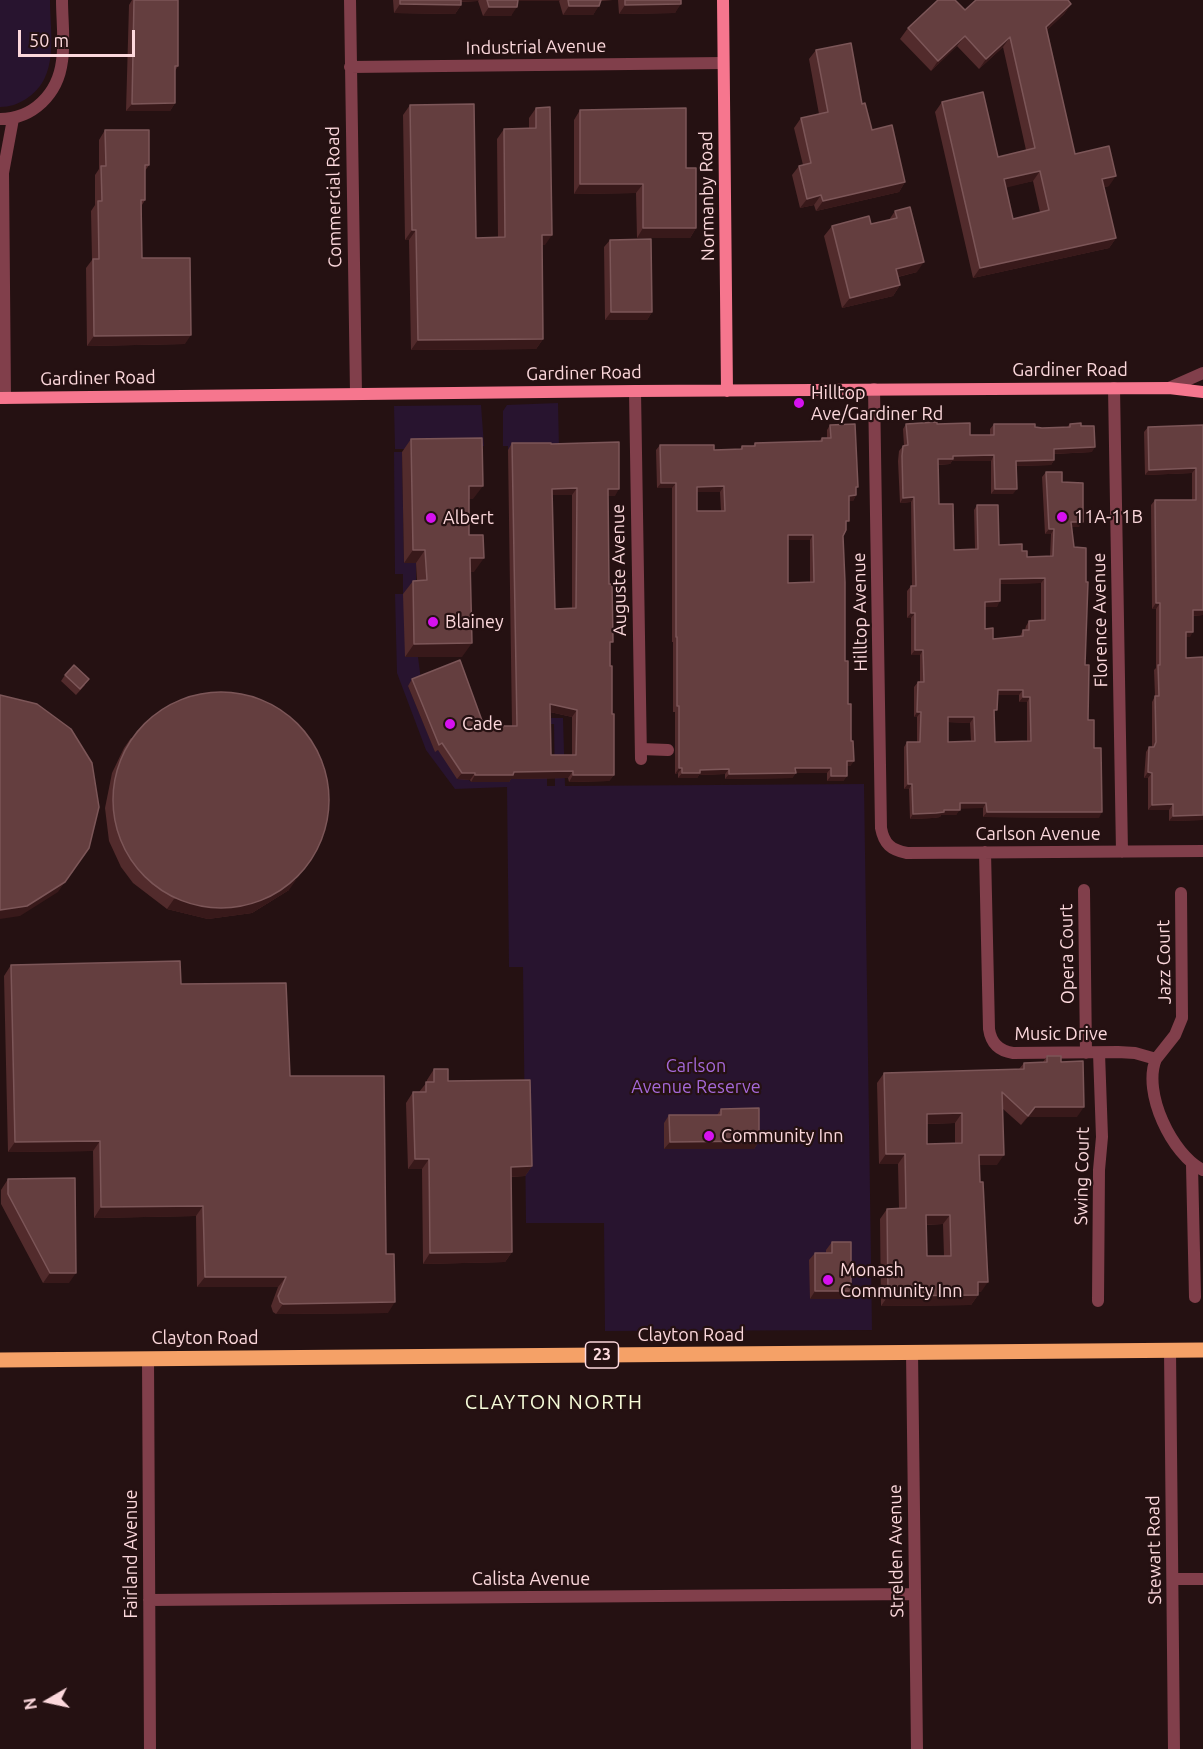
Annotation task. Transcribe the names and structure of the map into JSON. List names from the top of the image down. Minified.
{"streets":{"main road":["Clayton Road","23"],"street":["Industrial Avenue","Normanby Road","Commercial Road","Gardiner Road","Auguste Avenue","Hilltop Avenue","Florence Avenue","Carlson Avenue","Opera Court","Jazz Court","Music Drive","Swing Court","Stewart Road","Strelden Avenue","Fairland Avenue","Calista Avenue"]},"crossings":[["Industrial Avenue","Normanby Road"],["Industrial Avenue","Commercial Road"],["Normanby Road","Gardiner Road"],["Commercial Road","Gardiner Road"],["Gardiner Road","Auguste Avenue"],["Gardiner Road","Hilltop Avenue"],["Gardiner Road","Florence Avenue"],["Hilltop Avenue","Carlson Avenue"],["Florence Avenue","Carlson Avenue"],["Carlson Avenue","Music Drive"],["Opera Court","Music Drive"],["Jazz Court","Music Drive"],["Music Drive","Swing Court"],["Clayton Road","Stewart Road"],["Clayton Road","Strelden Avenue"],["Clayton Road","Fairland Avenue"],["Strelden Avenue","Calista Avenue"],["Fairland Avenue","Calista Avenue"]],"districts":["CLAYTON NORTH"],"parks":["Carlson Avenue Reserve"],"places":["Hilltop Ave/Gardiner Rd","11A-11B","Albert","Blainey","Cade","Community Inn","Monash Community Inn"],"scale_bar":"50 m","north":"left"}
